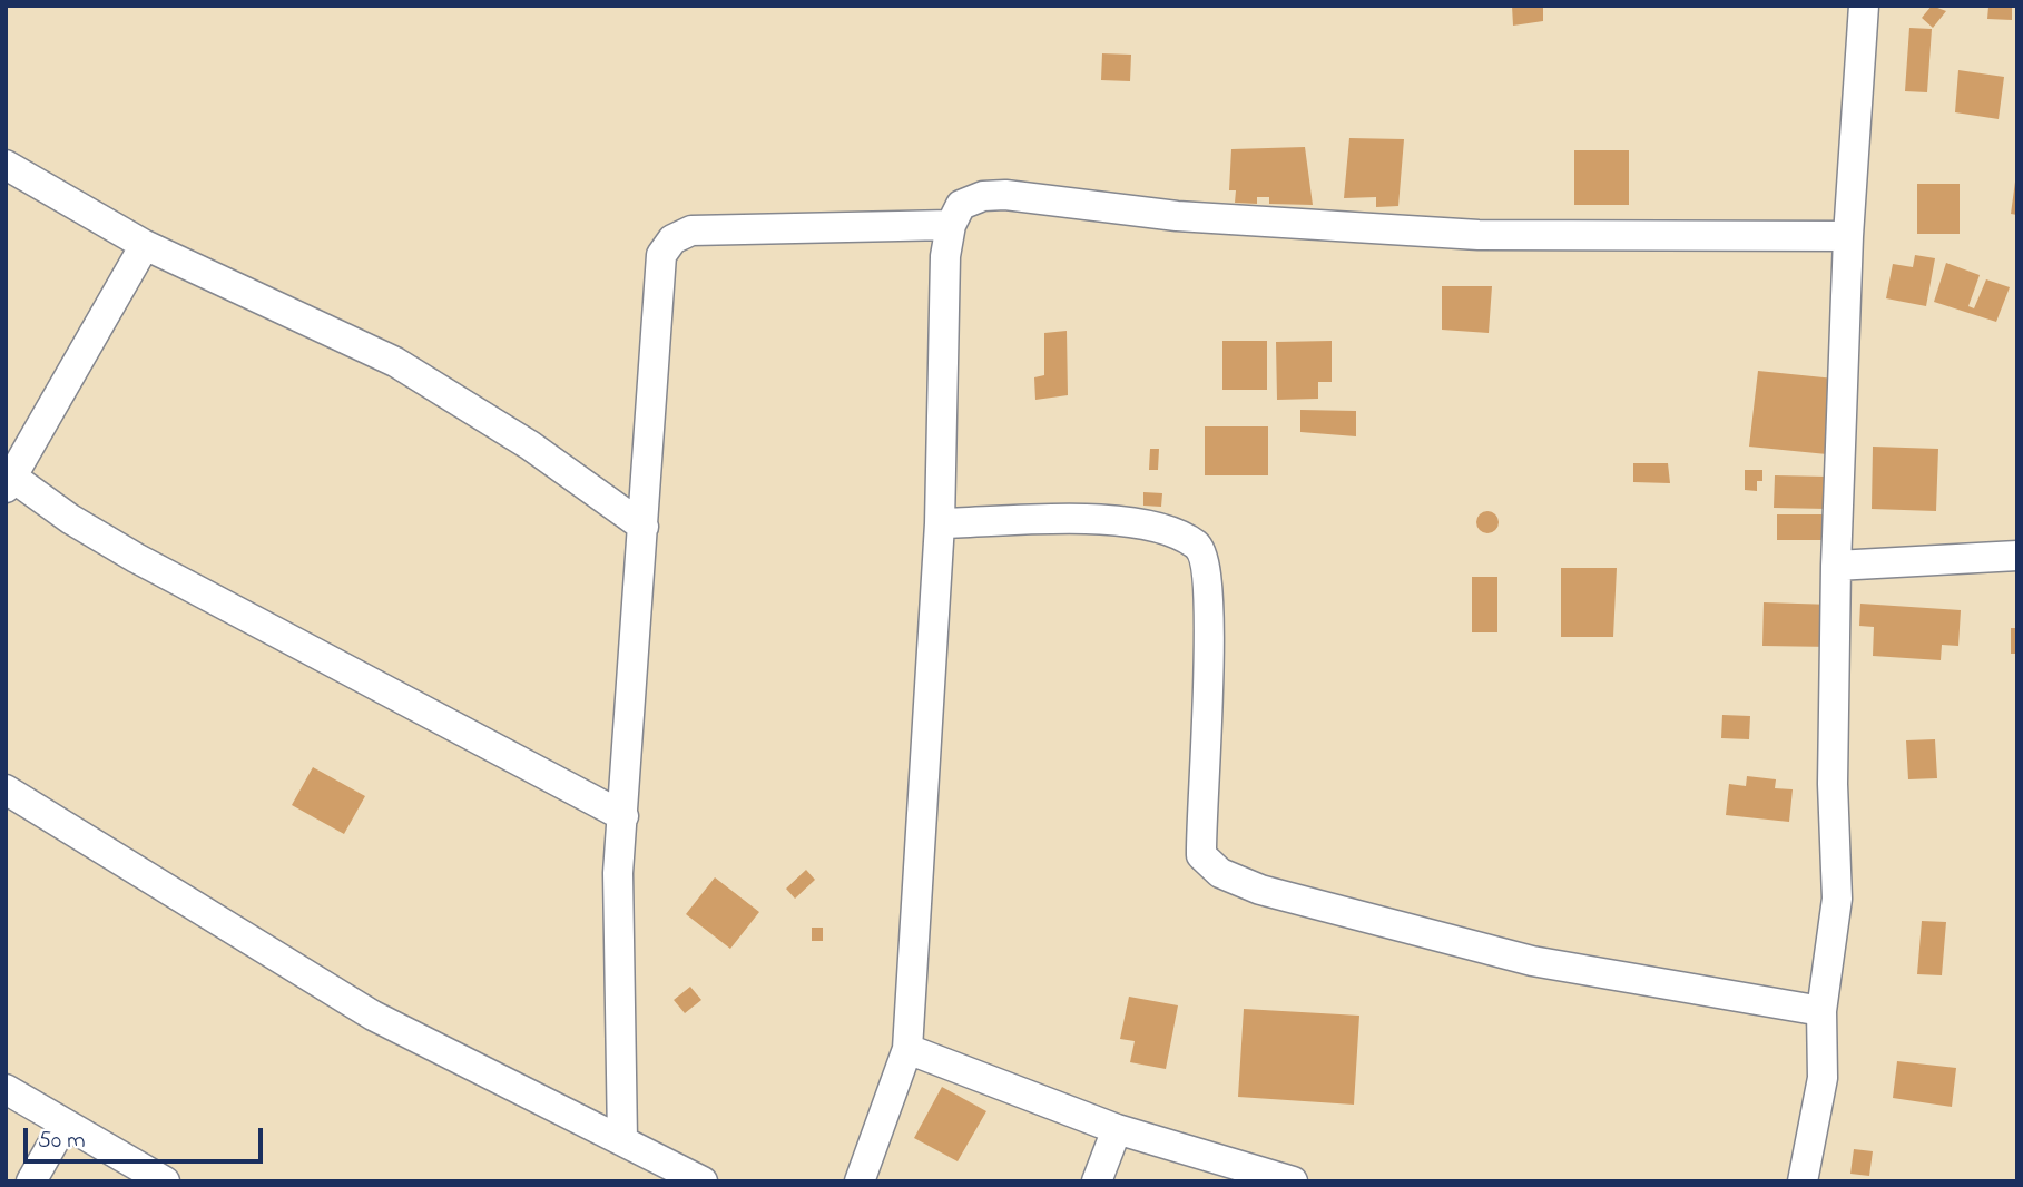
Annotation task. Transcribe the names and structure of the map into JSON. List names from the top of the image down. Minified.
{"scale_bar":"50 m"}
